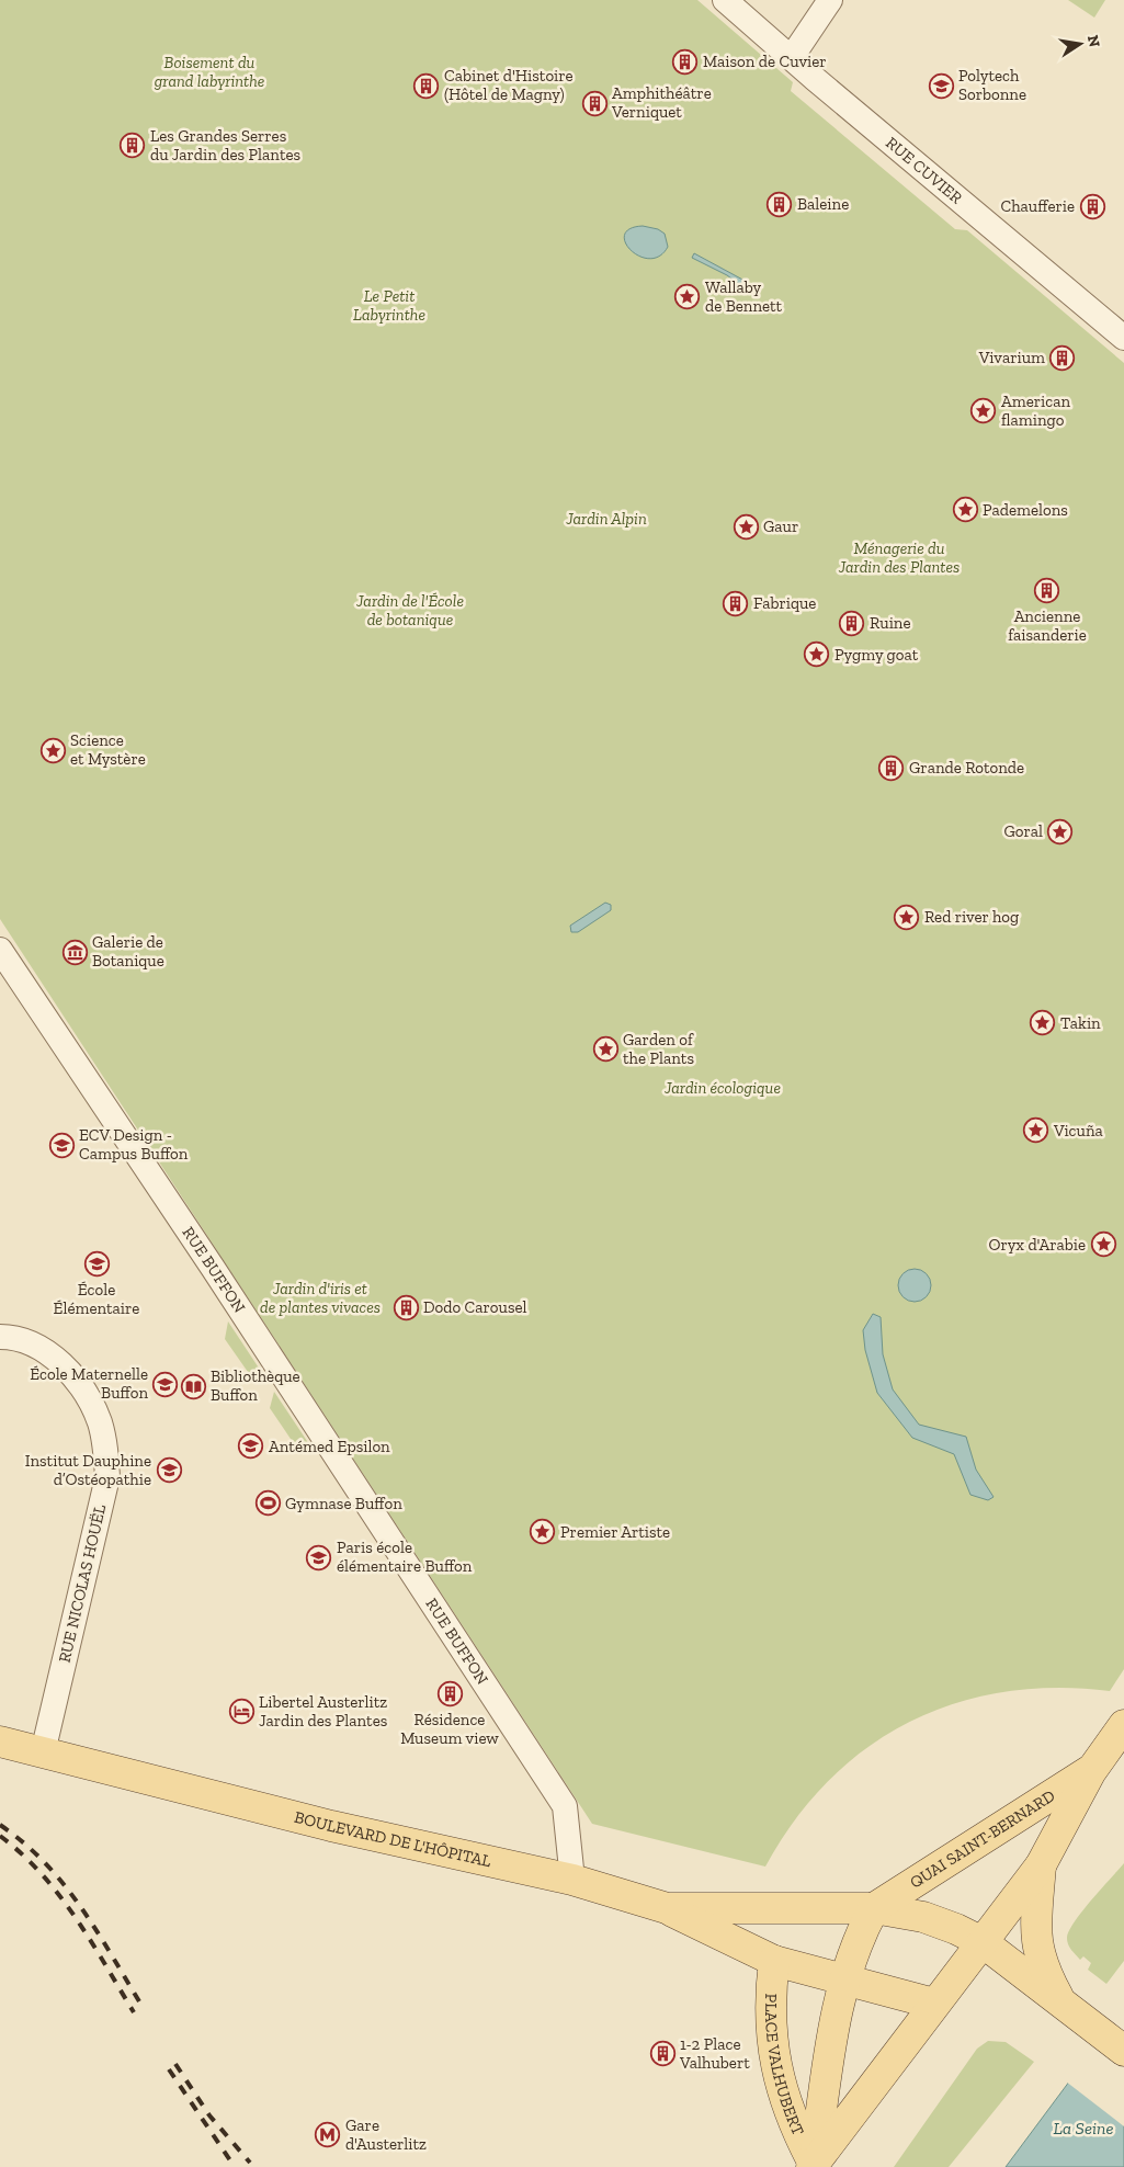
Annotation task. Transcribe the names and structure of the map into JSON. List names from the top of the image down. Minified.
{"streets":{"main road":["BOULEVARD DE L'HÔPITAL","QUAI SAINT-BERNARD","PLACE VALHUBERT"],"street":["RUE CUVIER","RUE BUFFON","RUE NICOLAS HOUËL"]},"crossings":[["RUE BUFFON","BOULEVARD DE L'HÔPITAL"],["RUE NICOLAS HOUËL","BOULEVARD DE L'HÔPITAL"],["BOULEVARD DE L'HÔPITAL","QUAI SAINT-BERNARD"],["BOULEVARD DE L'HÔPITAL","PLACE VALHUBERT"],["QUAI SAINT-BERNARD","PLACE VALHUBERT"]],"water":["La Seine"],"parks":["Boisement du grand labyrinthe","Le Petit Labyrinthe","Jardin Alpin","Ménagerie du Jardin des Plantes","Jardin de l'École de botanique","Jardin écologique","Jardin d'iris et de plantes vivaces"],"places":{"building":["Maison de Cuvier","Cabinet d'Histoire (Hôtel de Magny)","Amphithéâtre Verniquet","Les Grandes Serres du Jardin des Plantes","Baleine","Chaufferie","Vivarium","Ancienne faisanderie","Fabrique","Ruine","Grande Rotonde","Dodo Carousel","Résidence Museum view","1-2 Place Valhubert"],"school or university":["Polytech Sorbonne","ECV Design - Campus Buffon","École Élémentaire","École Maternelle Buffon","Antémed Epsilon","Institut Dauphine d’Ostéopathie","Paris école élémentaire Buffon"],"place":["Wallaby de Bennett","American flamingo","Pademelons","Gaur","Pygmy goat","Science et Mystère","Goral","Red river hog","Takin","Garden of the Plants","Vicuña","Oryx d'Arabie","Premier Artiste"],"museum":["Galerie de Botanique"],"library":["Bibliothèque Buffon"],"sports":["Gymnase Buffon"],"hotel":["Libertel Austerlitz Jardin des Plantes"],"metro station":["Gare d'Austerlitz"]},"north":"right"}
